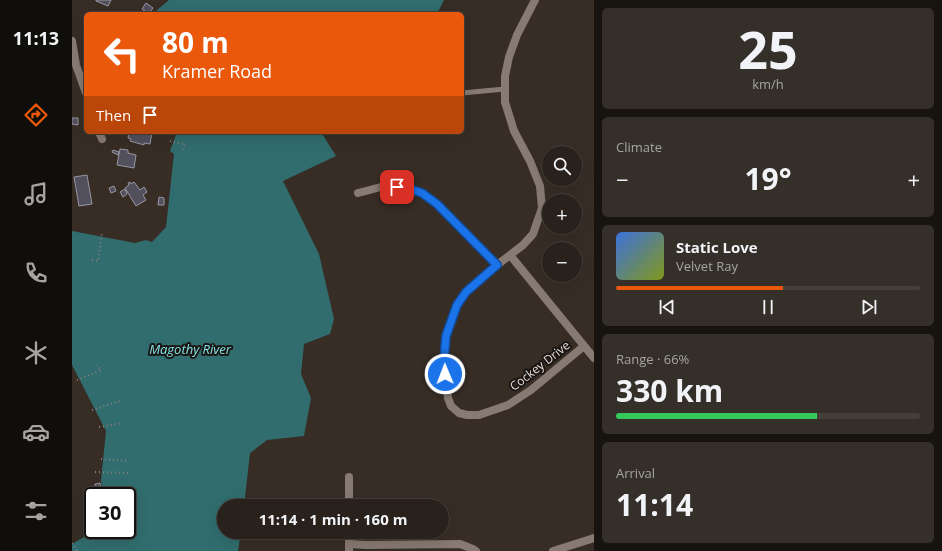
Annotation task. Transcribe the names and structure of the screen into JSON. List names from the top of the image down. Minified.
{"streets":{"street":["Cockey Drive"]},"water":["Magothy River"],"page":{"tabs":"11:13","tile":[["25","km/h"],"Climate",["Range · 66%","330 km"],["Arrival","11:14"]],"turn":["80 m","Kramer Road"],"then":"Then","map_buttons":["+","−"],"heat":["−","19°","+"],"song":["Static Love","Velvet Ray"],"limit":"30","trip":"11:14 · 1 min · 160 m"}}
